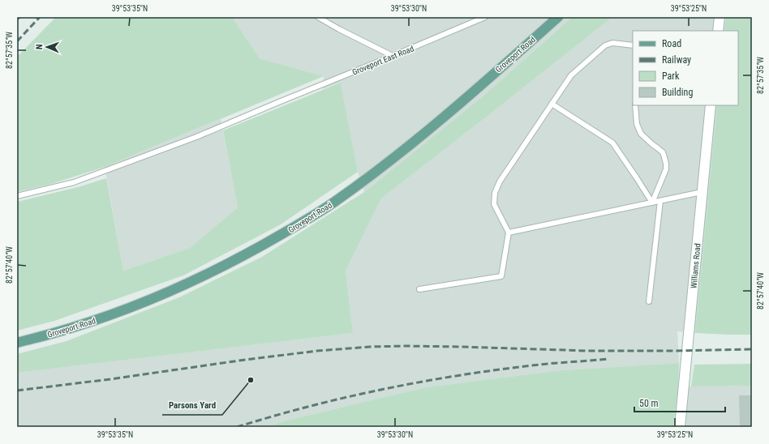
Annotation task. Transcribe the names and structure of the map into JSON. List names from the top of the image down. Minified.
{"streets":{"main road":["Groveport Road","Williams Road"],"lane":["Groveport East Road"]},"places":["Parsons Yard"],"legend":["Road","Railway","Park","Building"],"scale_bar":"50 m","north":"left","coordinates":["39°53'35\"N","39°53'30\"N","39°53'25\"N","82°57'35\"W","82°57'40\"W"]}
